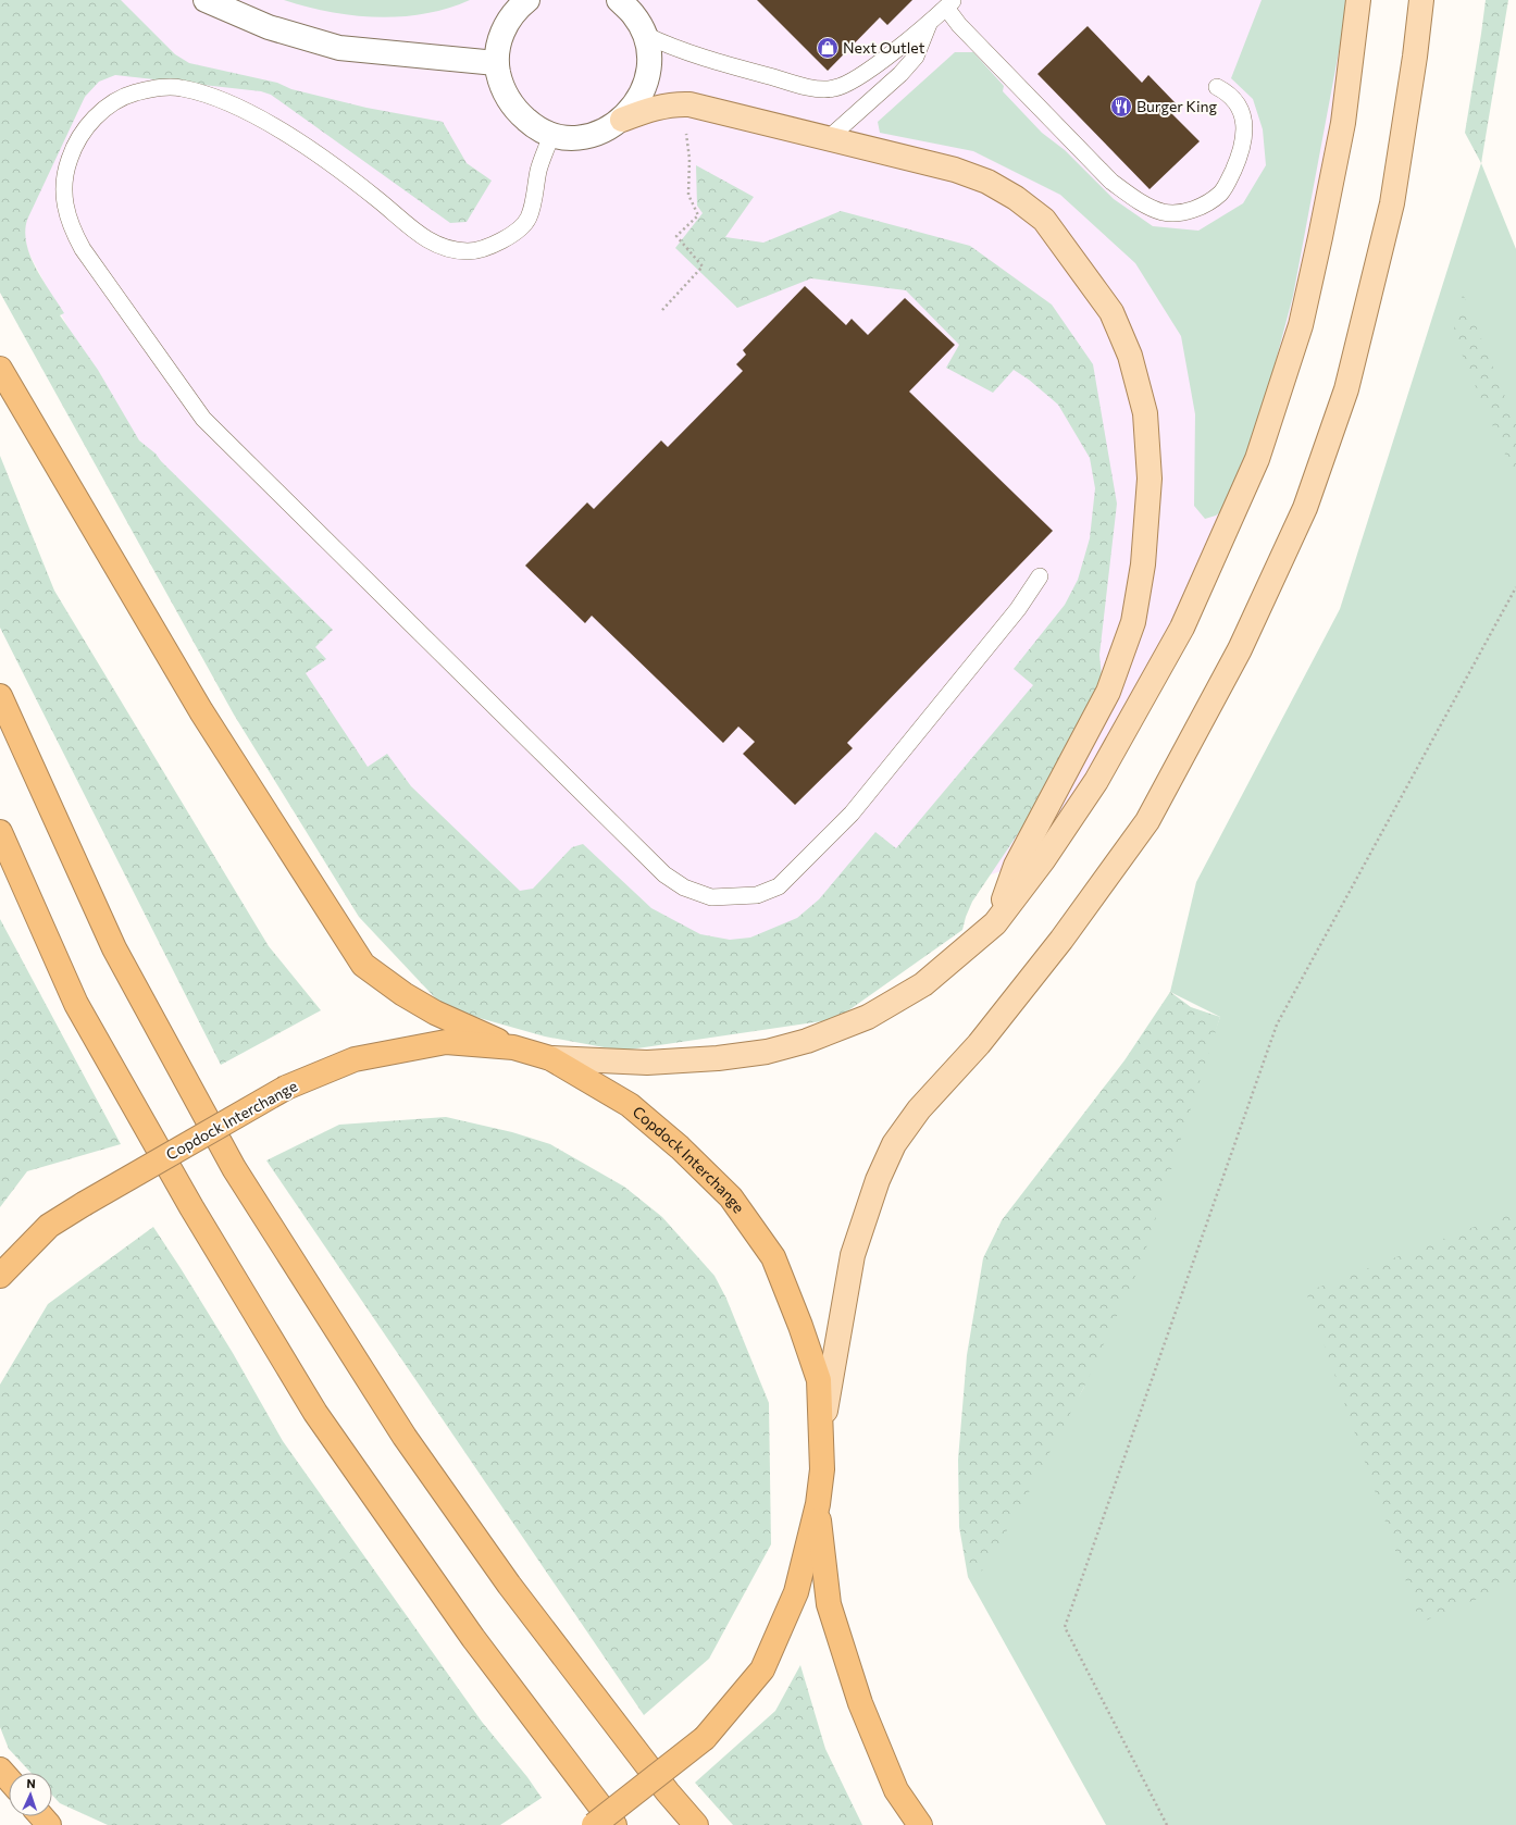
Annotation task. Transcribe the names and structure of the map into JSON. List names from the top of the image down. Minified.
{"streets":{"highway":["Copdock Interchange"]},"places":{"shop":["Next Outlet"],"restaurant":["Burger King"]},"north":"top"}
